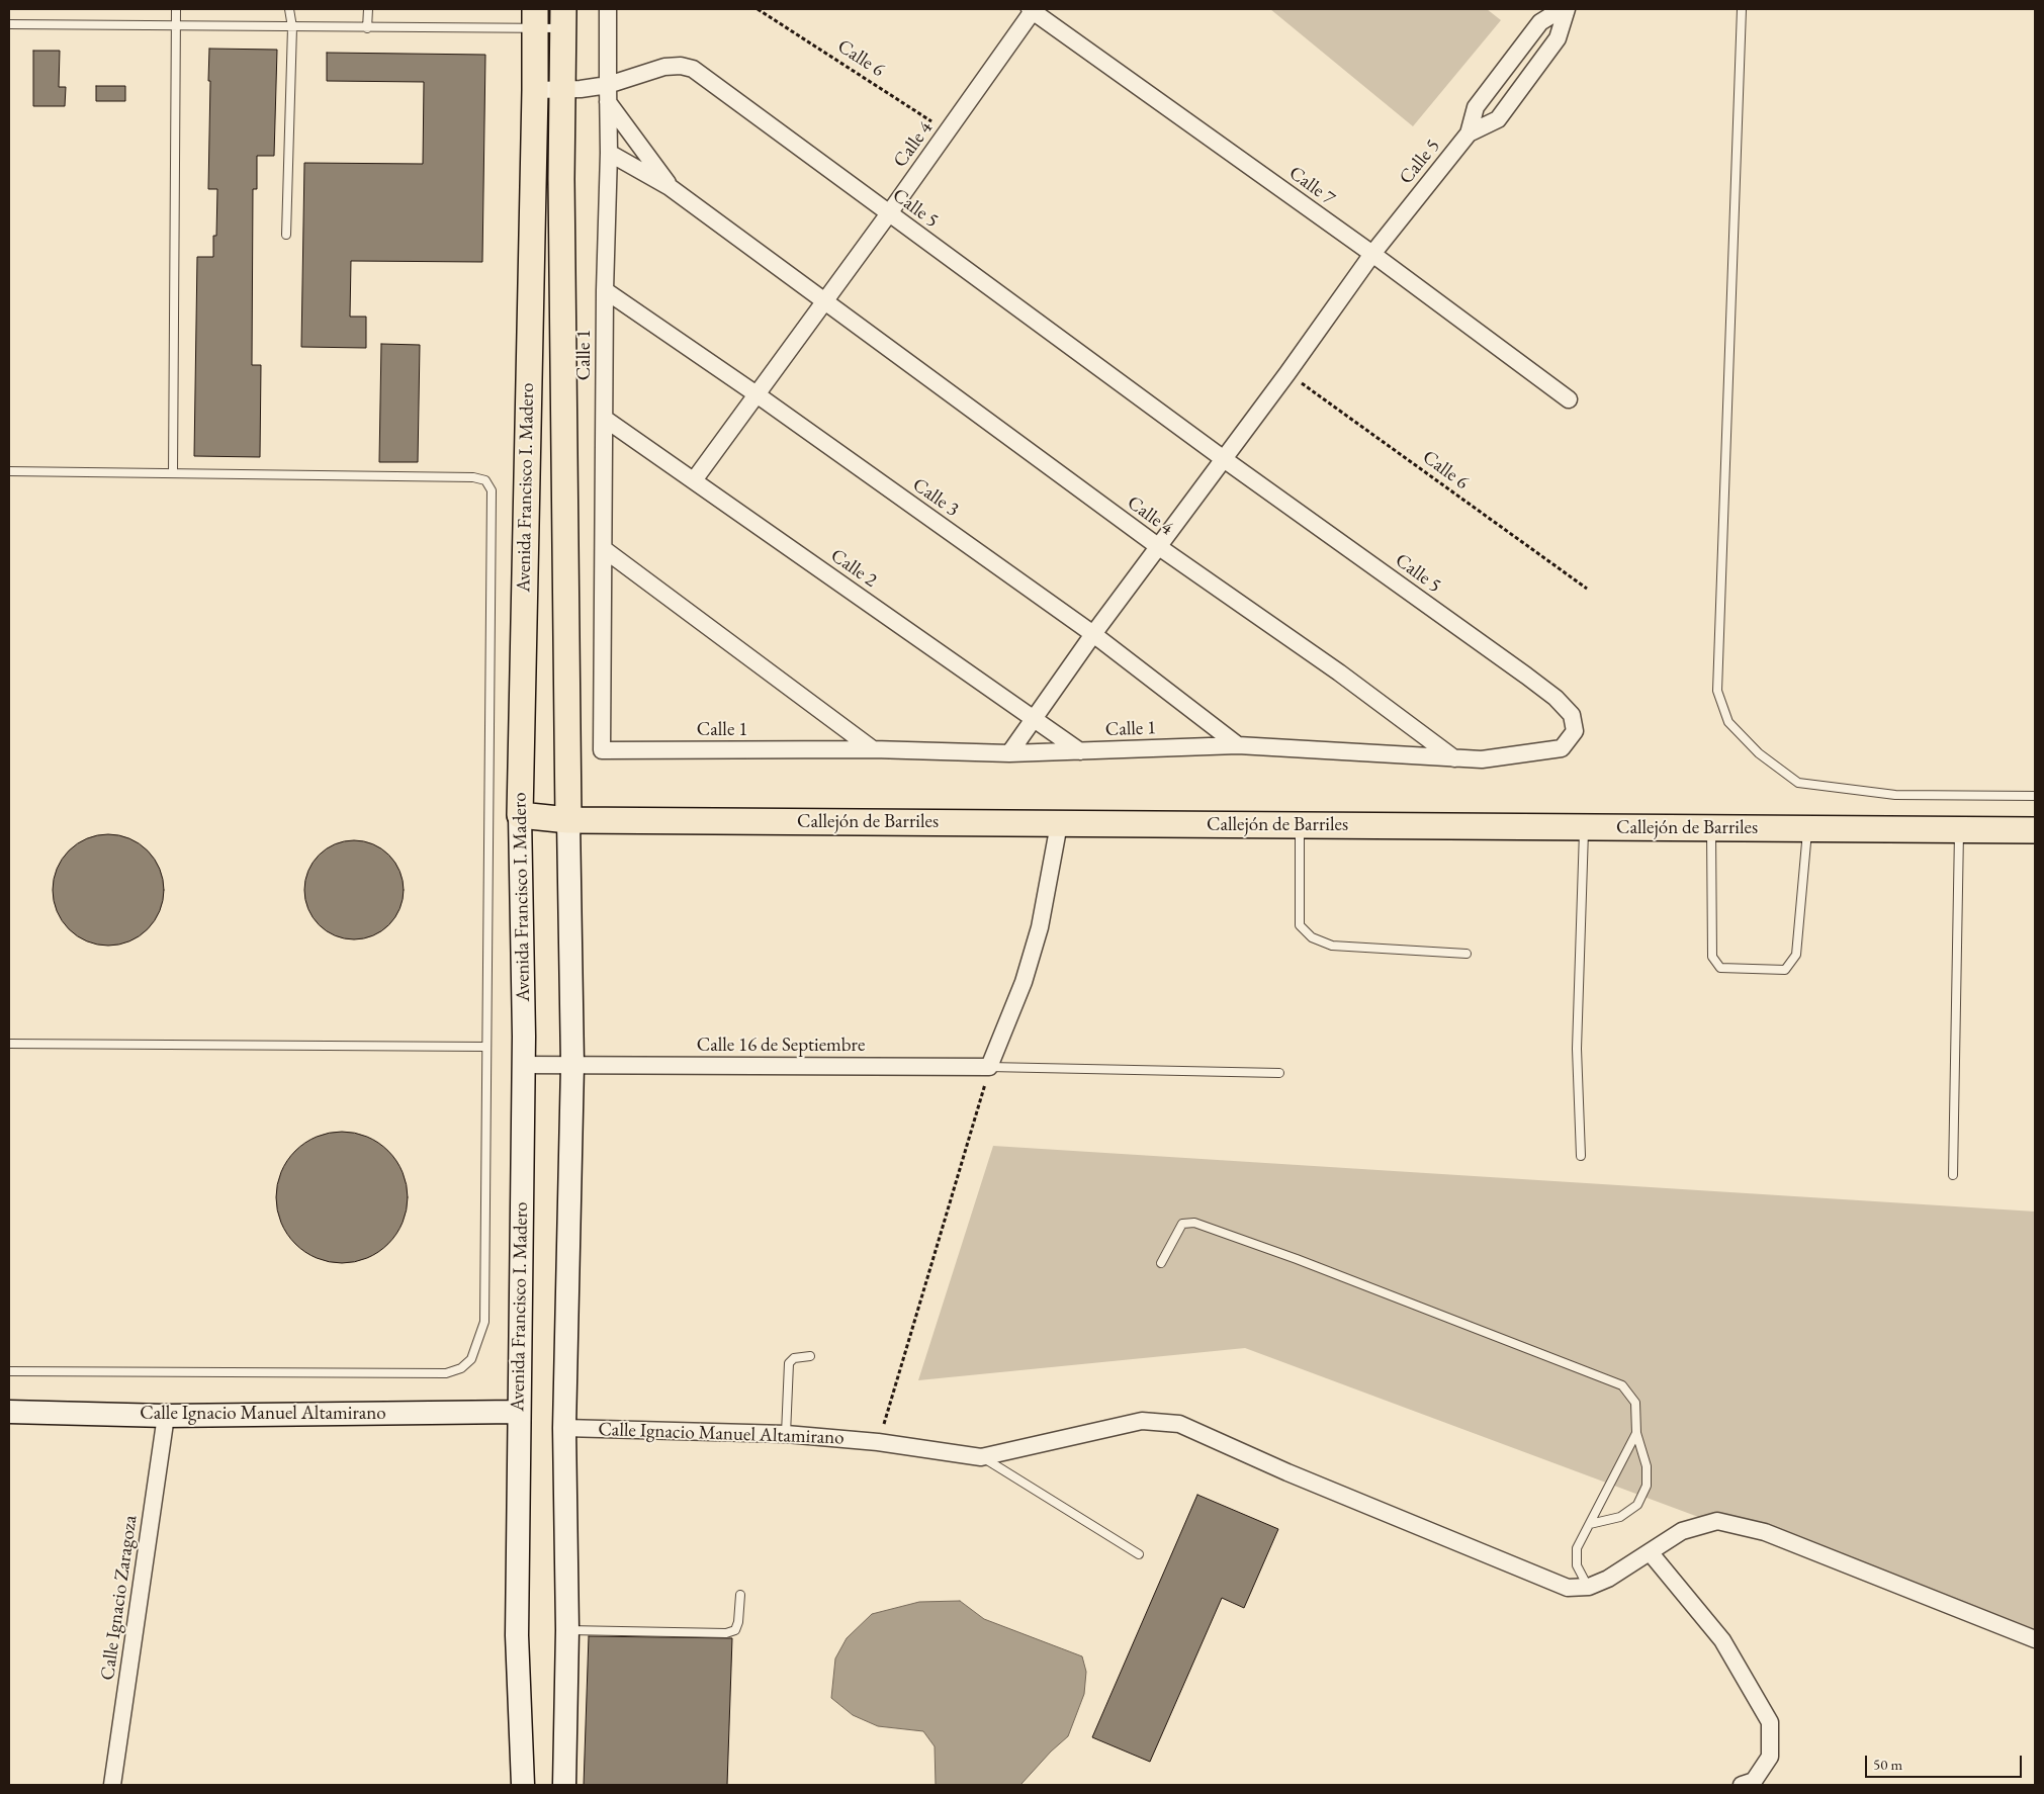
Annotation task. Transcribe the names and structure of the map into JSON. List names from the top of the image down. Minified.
{"streets":{"main road":["Avenida Francisco I. Madero","Callejón de Barriles","Calle Ignacio Manuel Altamirano"],"street":["Calle 4","Calle 5","Calle 7","Calle 1","Calle 3","Calle 2","Calle 16 de Septiembre","Calle Ignacio Zaragoza"],"path":["Calle 6"]},"crossings":[["Calle 6","Calle 4"],["Calle 6","Calle 5"],["Calle 4","Calle 5"],["Calle 4","Calle 7"],["Calle 4","Calle 1"],["Calle 4","Calle 3"],["Calle 4","Calle 2"],["Calle 5","Calle 7"],["Calle 5","Calle 1"],["Calle 5","Avenida Francisco I. Madero"],["Calle 5","Calle 3"],["Calle 5","Calle 2"],["Calle 1","Calle 3"],["Calle 1","Calle 2"],["Avenida Francisco I. Madero","Callejón de Barriles"],["Avenida Francisco I. Madero","Calle 16 de Septiembre"],["Avenida Francisco I. Madero","Calle Ignacio Manuel Altamirano"],["Calle Ignacio Manuel Altamirano","Calle Ignacio Zaragoza"]],"scale_bar":"50 m"}
